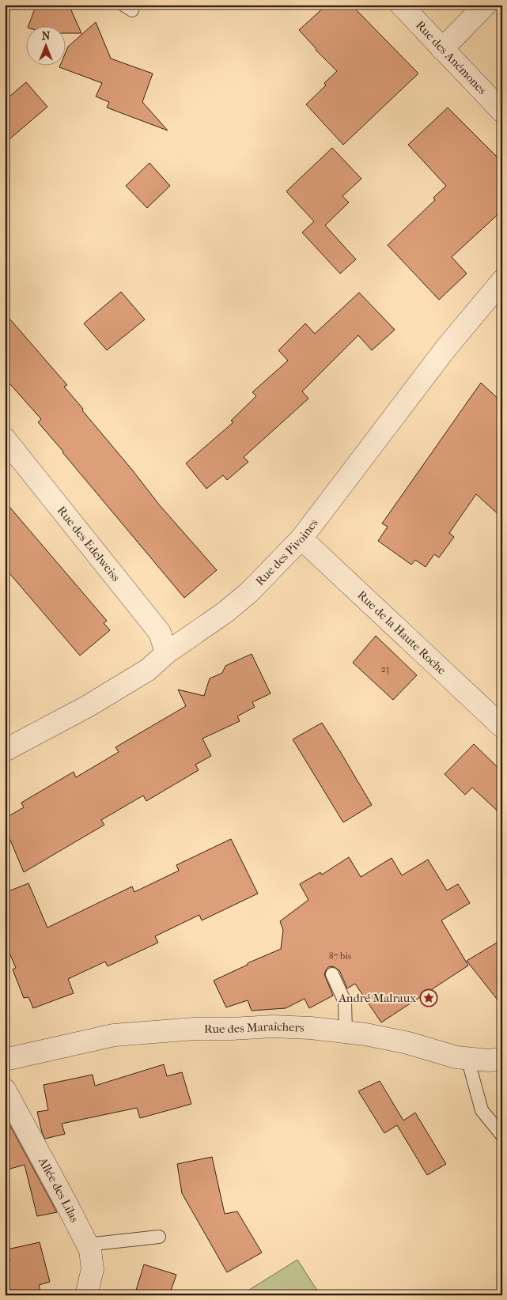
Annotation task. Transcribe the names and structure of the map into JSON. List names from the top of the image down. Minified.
{"streets":{"street":["Rue des Anémones","Rue des Edelweiss","Rue des Pivoines","Rue de la Haute Roche","Rue des Maraîchers","Allée des Lilas"]},"crossings":[["Rue des Edelweiss","Rue des Pivoines"],["Rue des Pivoines","Rue de la Haute Roche"]],"places":{"place":["André Malraux"]},"house_numbers":["23","87 bis"],"north":"top"}
